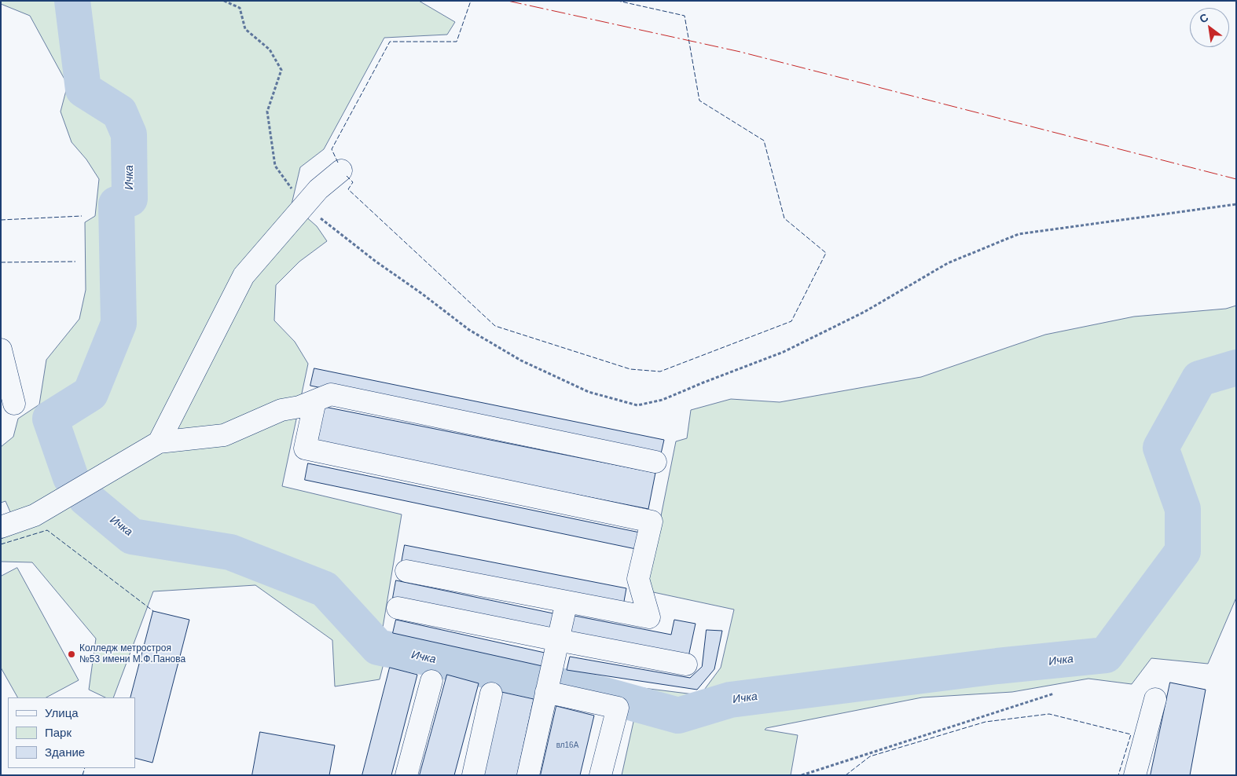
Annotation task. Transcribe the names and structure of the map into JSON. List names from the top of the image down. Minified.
{"water":["Ичка"],"places":["Колледж метростроя №53 имени М.Ф.Панова"],"house_numbers":["вл16А"],"legend":["Улица","Парк","Здание"],"north":"top left"}
